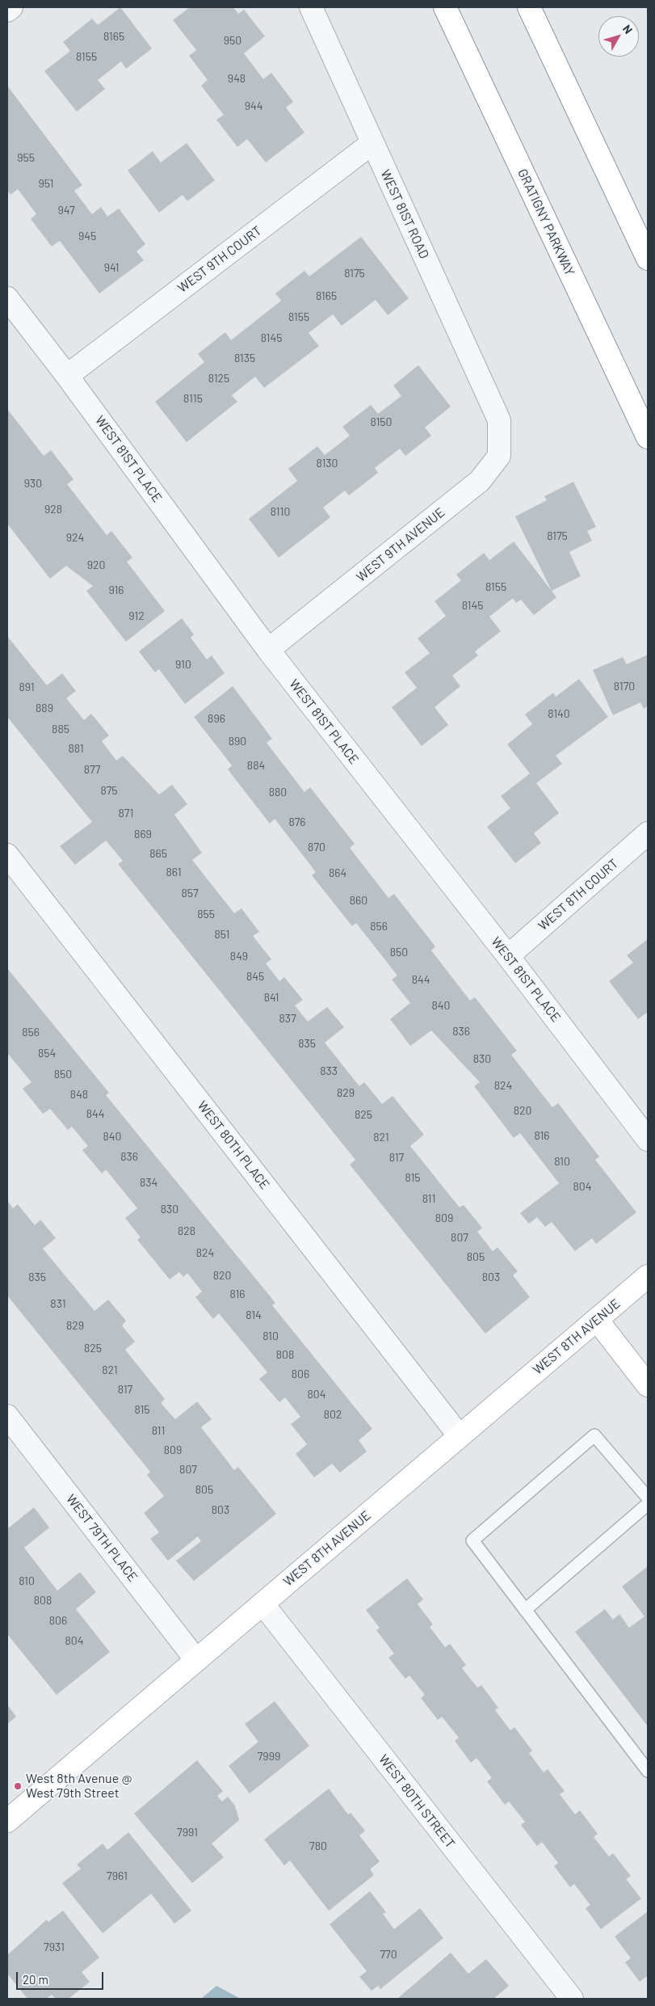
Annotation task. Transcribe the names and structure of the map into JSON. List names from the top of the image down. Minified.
{"streets":{"main road":["GRATIGNY PARKWAY","WEST 8TH AVENUE"],"street":["WEST 81ST ROAD","WEST 9TH COURT","WEST 81ST PLACE","WEST 9TH AVENUE","WEST 8TH COURT","WEST 80TH PLACE","WEST 79TH PLACE","WEST 80TH STREET"]},"crossings":[["WEST 81ST ROAD","WEST 9TH COURT"],["WEST 81ST ROAD","WEST 9TH AVENUE"],["WEST 9TH COURT","WEST 81ST PLACE"],["WEST 81ST PLACE","WEST 9TH AVENUE"],["WEST 81ST PLACE","WEST 8TH COURT"],["WEST 80TH PLACE","WEST 8TH AVENUE"],["WEST 8TH AVENUE","WEST 79TH PLACE"],["WEST 8TH AVENUE","WEST 80TH STREET"]],"places":["West 8th Avenue @ West 79th Street"],"house_numbers":["8165","950","8155","948","944","955","951","947","945","941","8175","8165","8155","8145","8135","8125","8115","8150","8130","930","928","8110","8175","924","920","8155","916","8145","912","910","8170","891","889","8140","896","885","890","881","884","877","875","880","871","876","869","870","865","861","864","857","860","855","856","851","850","849","845","844","841","840","837","836","856","835","854","830","833","850","824","829","848","820","844","825","816","840","821","836","817","810","815","834","804","811","830","809","828","807","824","805","820","835","803","816","831","814","829","810","825","808","821","806","817","804","815","802","811","809","807","805","803","810","808","806","804","7999","7991","780","7961","7931","770"],"scale_bar":"20 m","north":"top right"}
